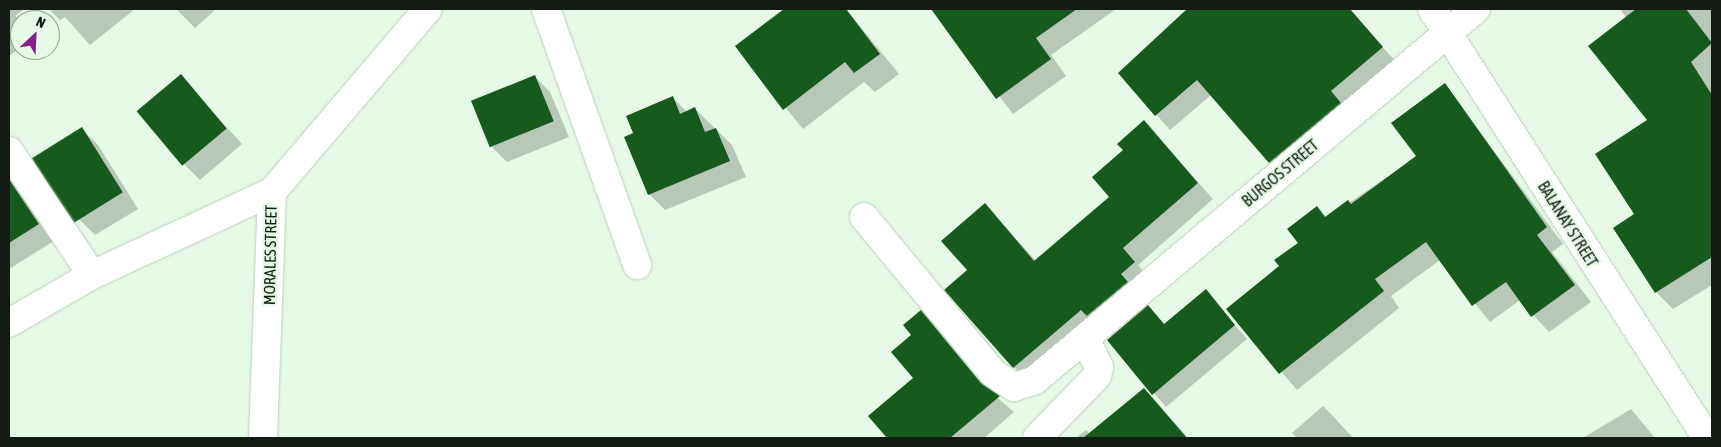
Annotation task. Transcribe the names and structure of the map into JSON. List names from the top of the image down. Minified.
{"streets":{"street":["BURGOS STREET","BALANAY STREET","MORALES STREET"]},"crossings":[["BURGOS STREET","BALANAY STREET"]],"north":"top right"}
